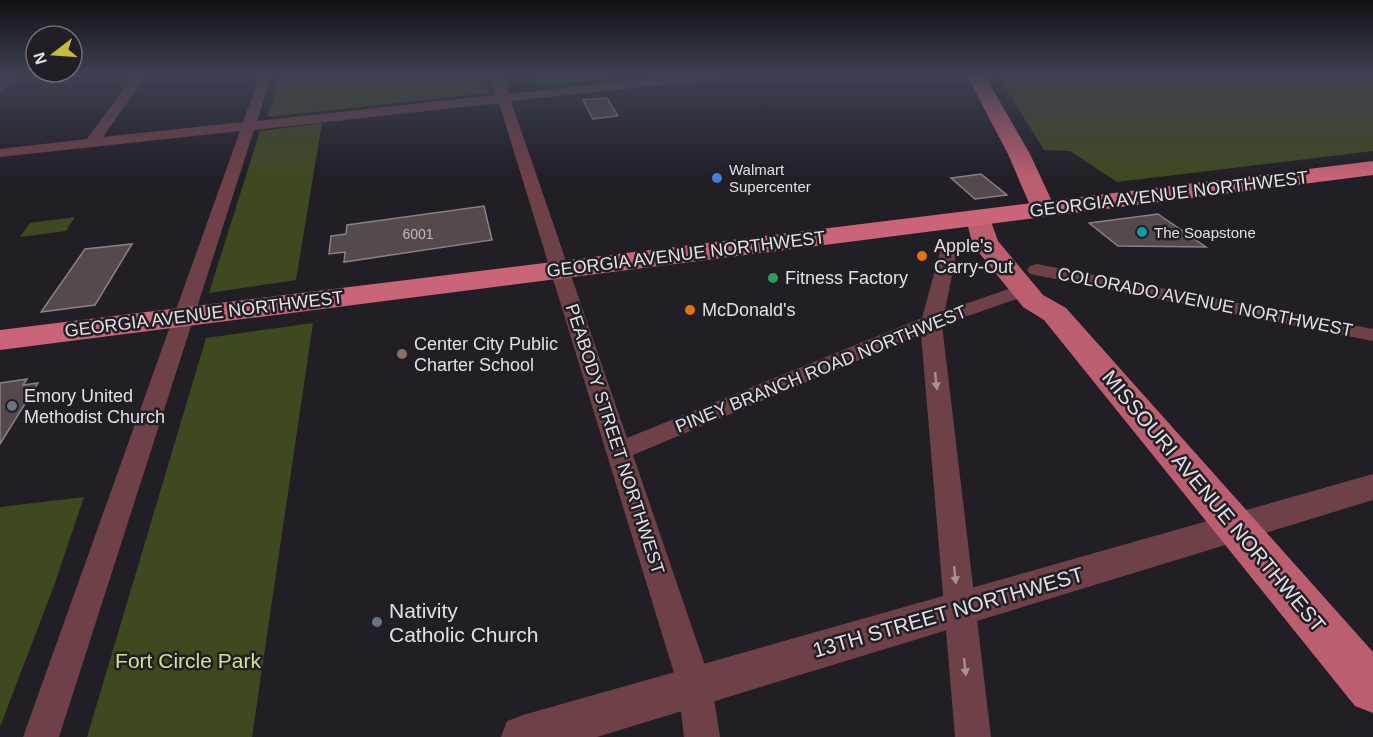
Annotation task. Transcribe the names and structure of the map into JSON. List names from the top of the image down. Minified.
{"streets":{"highway":["GEORGIA AVENUE NORTHWEST"],"main road":["MISSOURI AVENUE NORTHWEST"],"street":["COLORADO AVENUE NORTHWEST","PINEY BRANCH ROAD NORTHWEST","PEABODY STREET NORTHWEST","13TH STREET NORTHWEST"]},"crossings":[["GEORGIA AVENUE NORTHWEST","PEABODY STREET NORTHWEST"],["GEORGIA AVENUE NORTHWEST","MISSOURI AVENUE NORTHWEST"],["COLORADO AVENUE NORTHWEST","PINEY BRANCH ROAD NORTHWEST"],["COLORADO AVENUE NORTHWEST","MISSOURI AVENUE NORTHWEST"],["PINEY BRANCH ROAD NORTHWEST","PEABODY STREET NORTHWEST"],["PINEY BRANCH ROAD NORTHWEST","MISSOURI AVENUE NORTHWEST"],["PEABODY STREET NORTHWEST","13TH STREET NORTHWEST"],["MISSOURI AVENUE NORTHWEST","13TH STREET NORTHWEST"]],"parks":["Fort Circle Park"],"places":["Walmart Supercenter","The Soapstone","Apple's Carry-Out","Fitness Factory","McDonald's","Center City Public Charter School","Emory United Methodist Church","Nativity Catholic Church"],"house_numbers":["6001"],"north":"left"}
